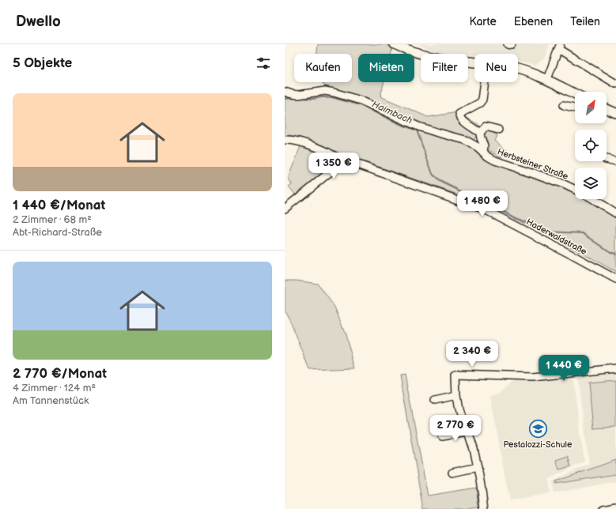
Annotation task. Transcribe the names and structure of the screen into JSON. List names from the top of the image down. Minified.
{"streets":{"street":["Herbsteiner Straße","Haderwaldstraße"]},"water":["Haimbach"],"places":{"school or university":["Pestalozzi-Schule"]},"north":"top right","page":{"header":"Dwello","nav":["Karte","Ebenen","Teilen"],"heading":"5 Objekte","chip":["Kaufen","Mieten","Filter","Neu"],"list":[{"name":"1 440 €/Monat","note":"2 Zimmer · 68 m² · Abt-Richard-Straße"},{"name":"2 770 €/Monat","note":"4 Zimmer · 124 m² · Am Tannenstück"}],"price":["1 350 €","1 480 €","2 340 €","1 440 €","2 770 €"]}}
